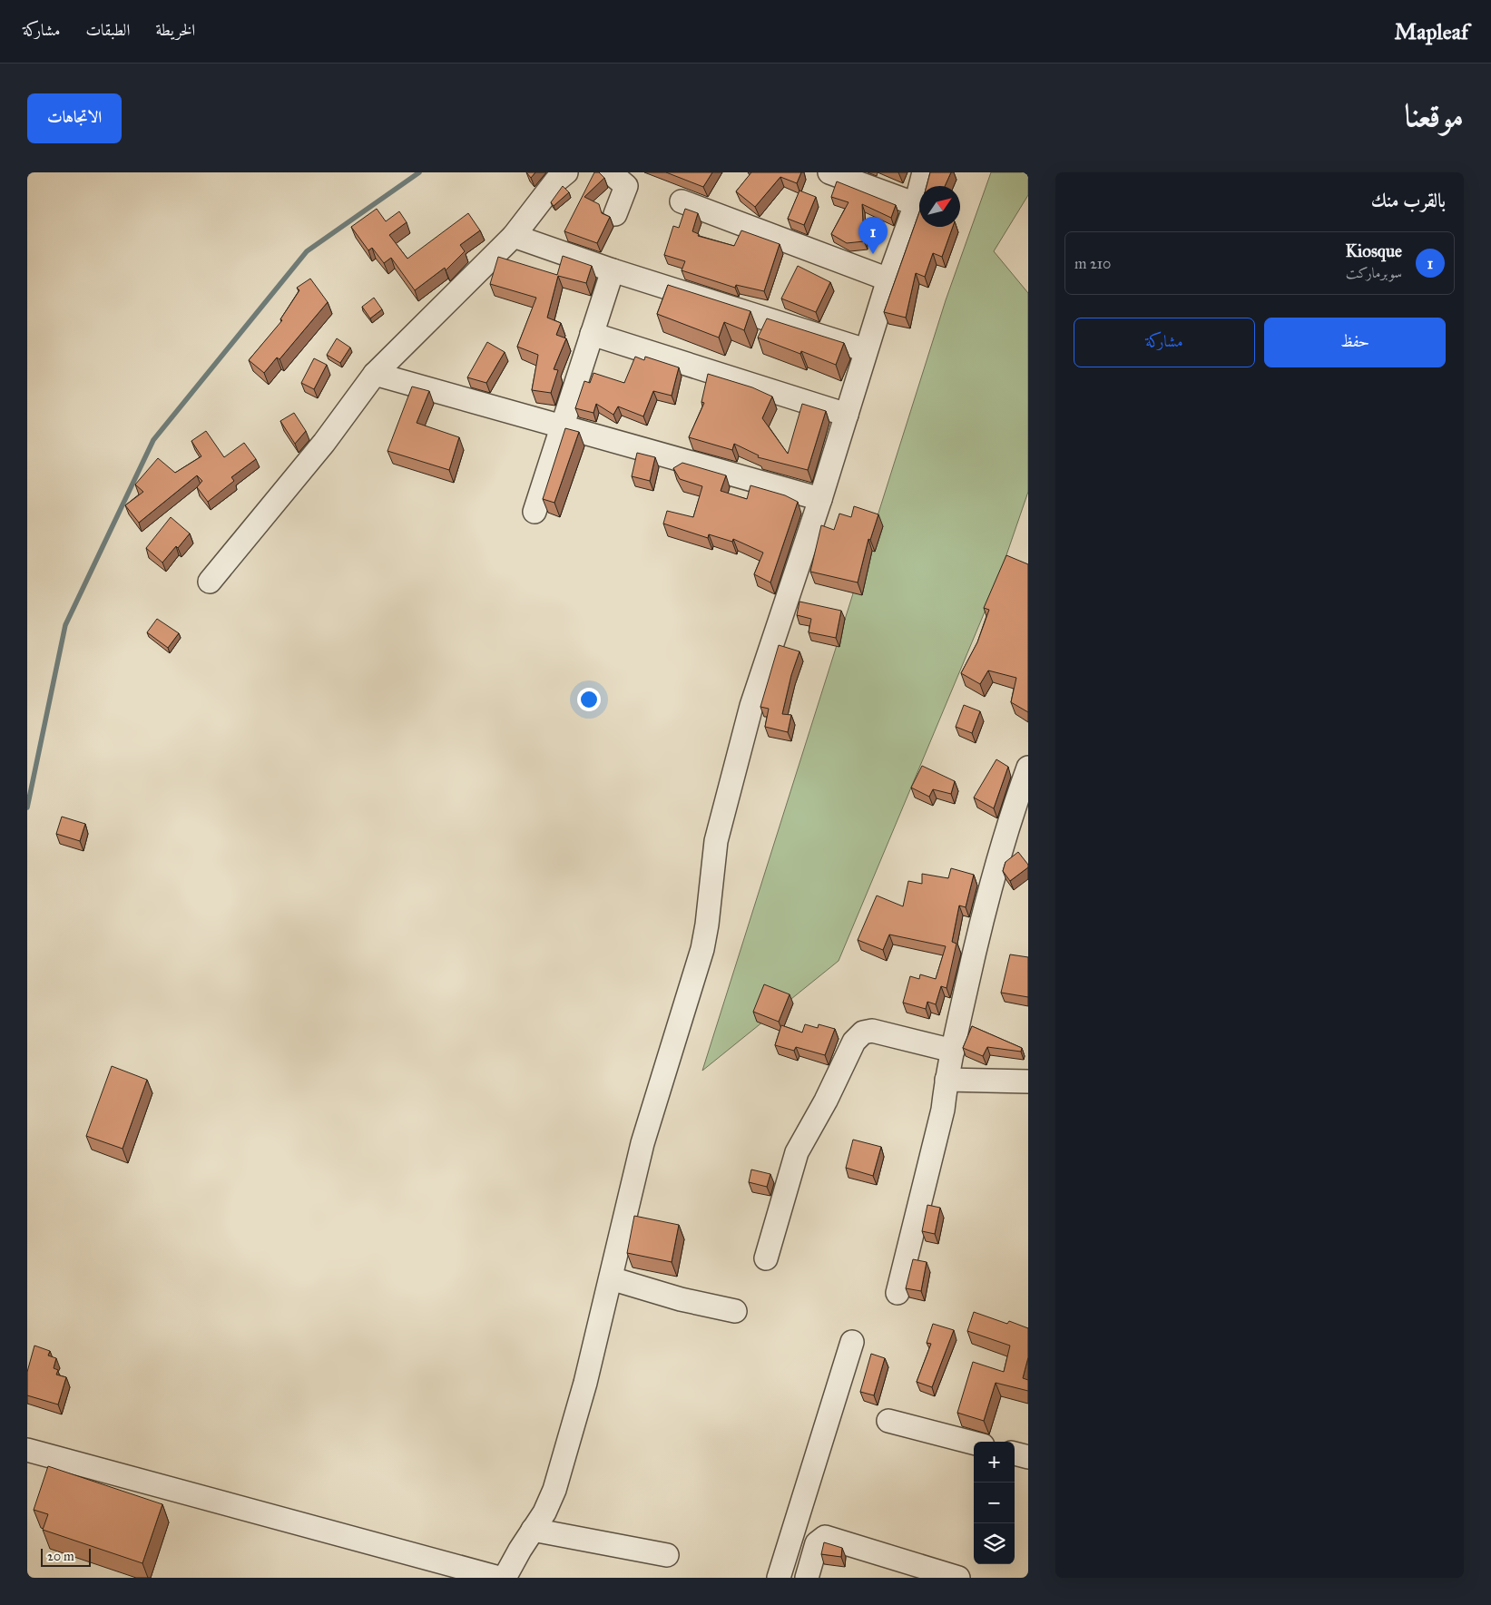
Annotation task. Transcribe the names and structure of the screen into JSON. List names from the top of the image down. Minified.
{"scale_bar":"20 m","north":"top right","page":{"header":"Mapleaf","nav":["الخريطة","الطبقات","مشاركة"],"title":"موقعنا","buttons":["الاتجاهات",["حفظ","مشاركة"]],"heading":"بالقرب منك","pins":"1","list":[{"mark":"1","name":"Kiosque","note":"سوبرماركت","value":"210 m"}],"map_buttons":["+","−"],"scale":"20 m"}}
